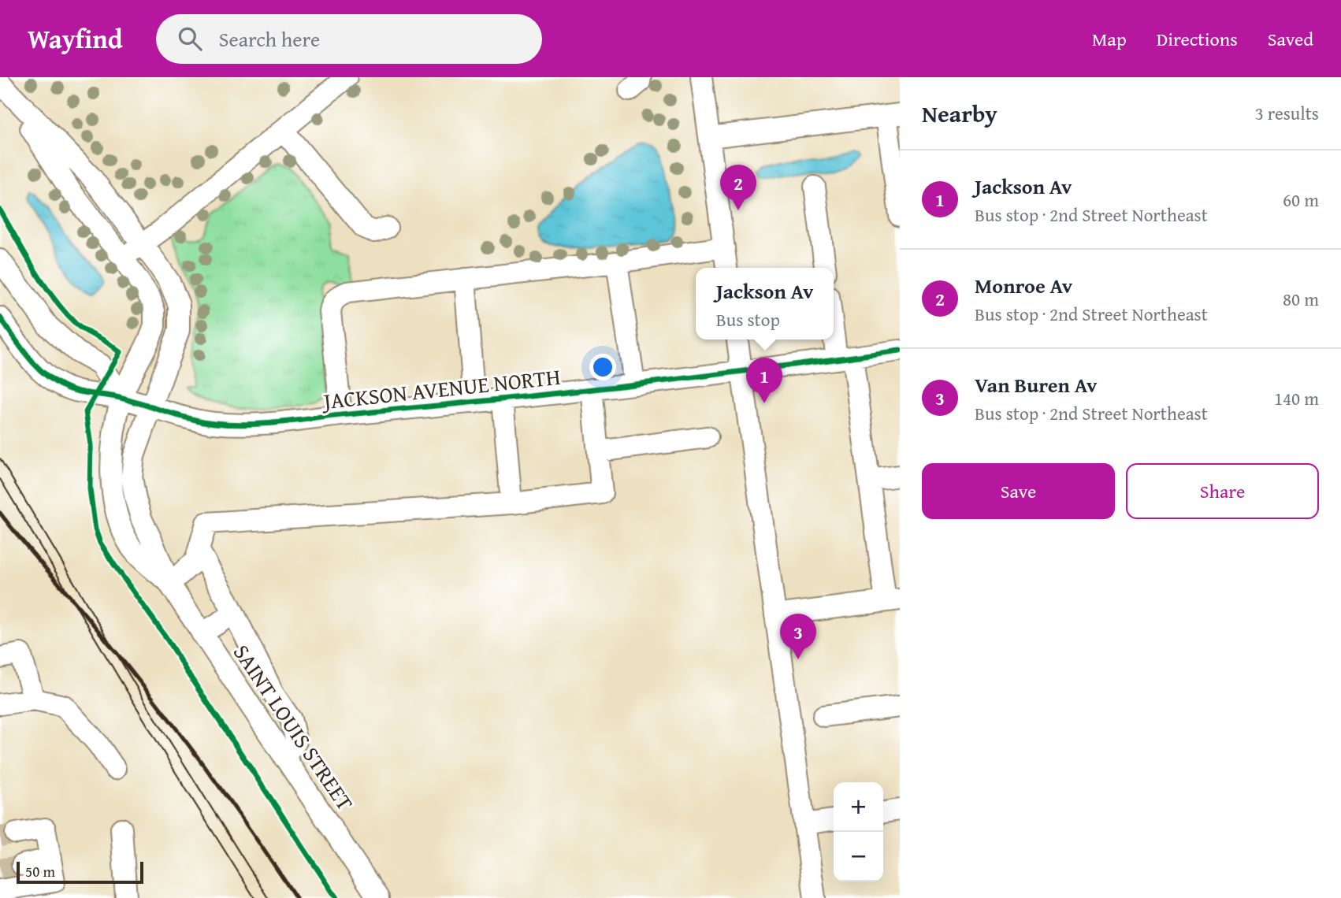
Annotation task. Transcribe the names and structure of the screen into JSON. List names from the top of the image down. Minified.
{"streets":{"street":["JACKSON AVENUE NORTH","SAINT LOUIS STREET"]},"crossings":[["JACKSON AVENUE NORTH","SAINT LOUIS STREET"]],"scale_bar":"50 m","page":{"header":"Wayfind","search":"Search here","nav":["Map","Directions","Saved"],"heading":["Nearby","3 results"],"list":[{"mark":"1","name":"Jackson Av","note":"Bus stop · 2nd Street Northeast","value":"60 m"},{"mark":"2","name":"Monroe Av","note":"Bus stop · 2nd Street Northeast","value":"80 m"},{"mark":"3","name":"Van Buren Av","note":"Bus stop · 2nd Street Northeast","value":"140 m"}],"pins":["2","1","3"],"popup":["Jackson Av","Bus stop"],"buttons":["Save","Share"],"map_buttons":["+","−"],"scale":"50 m"}}
